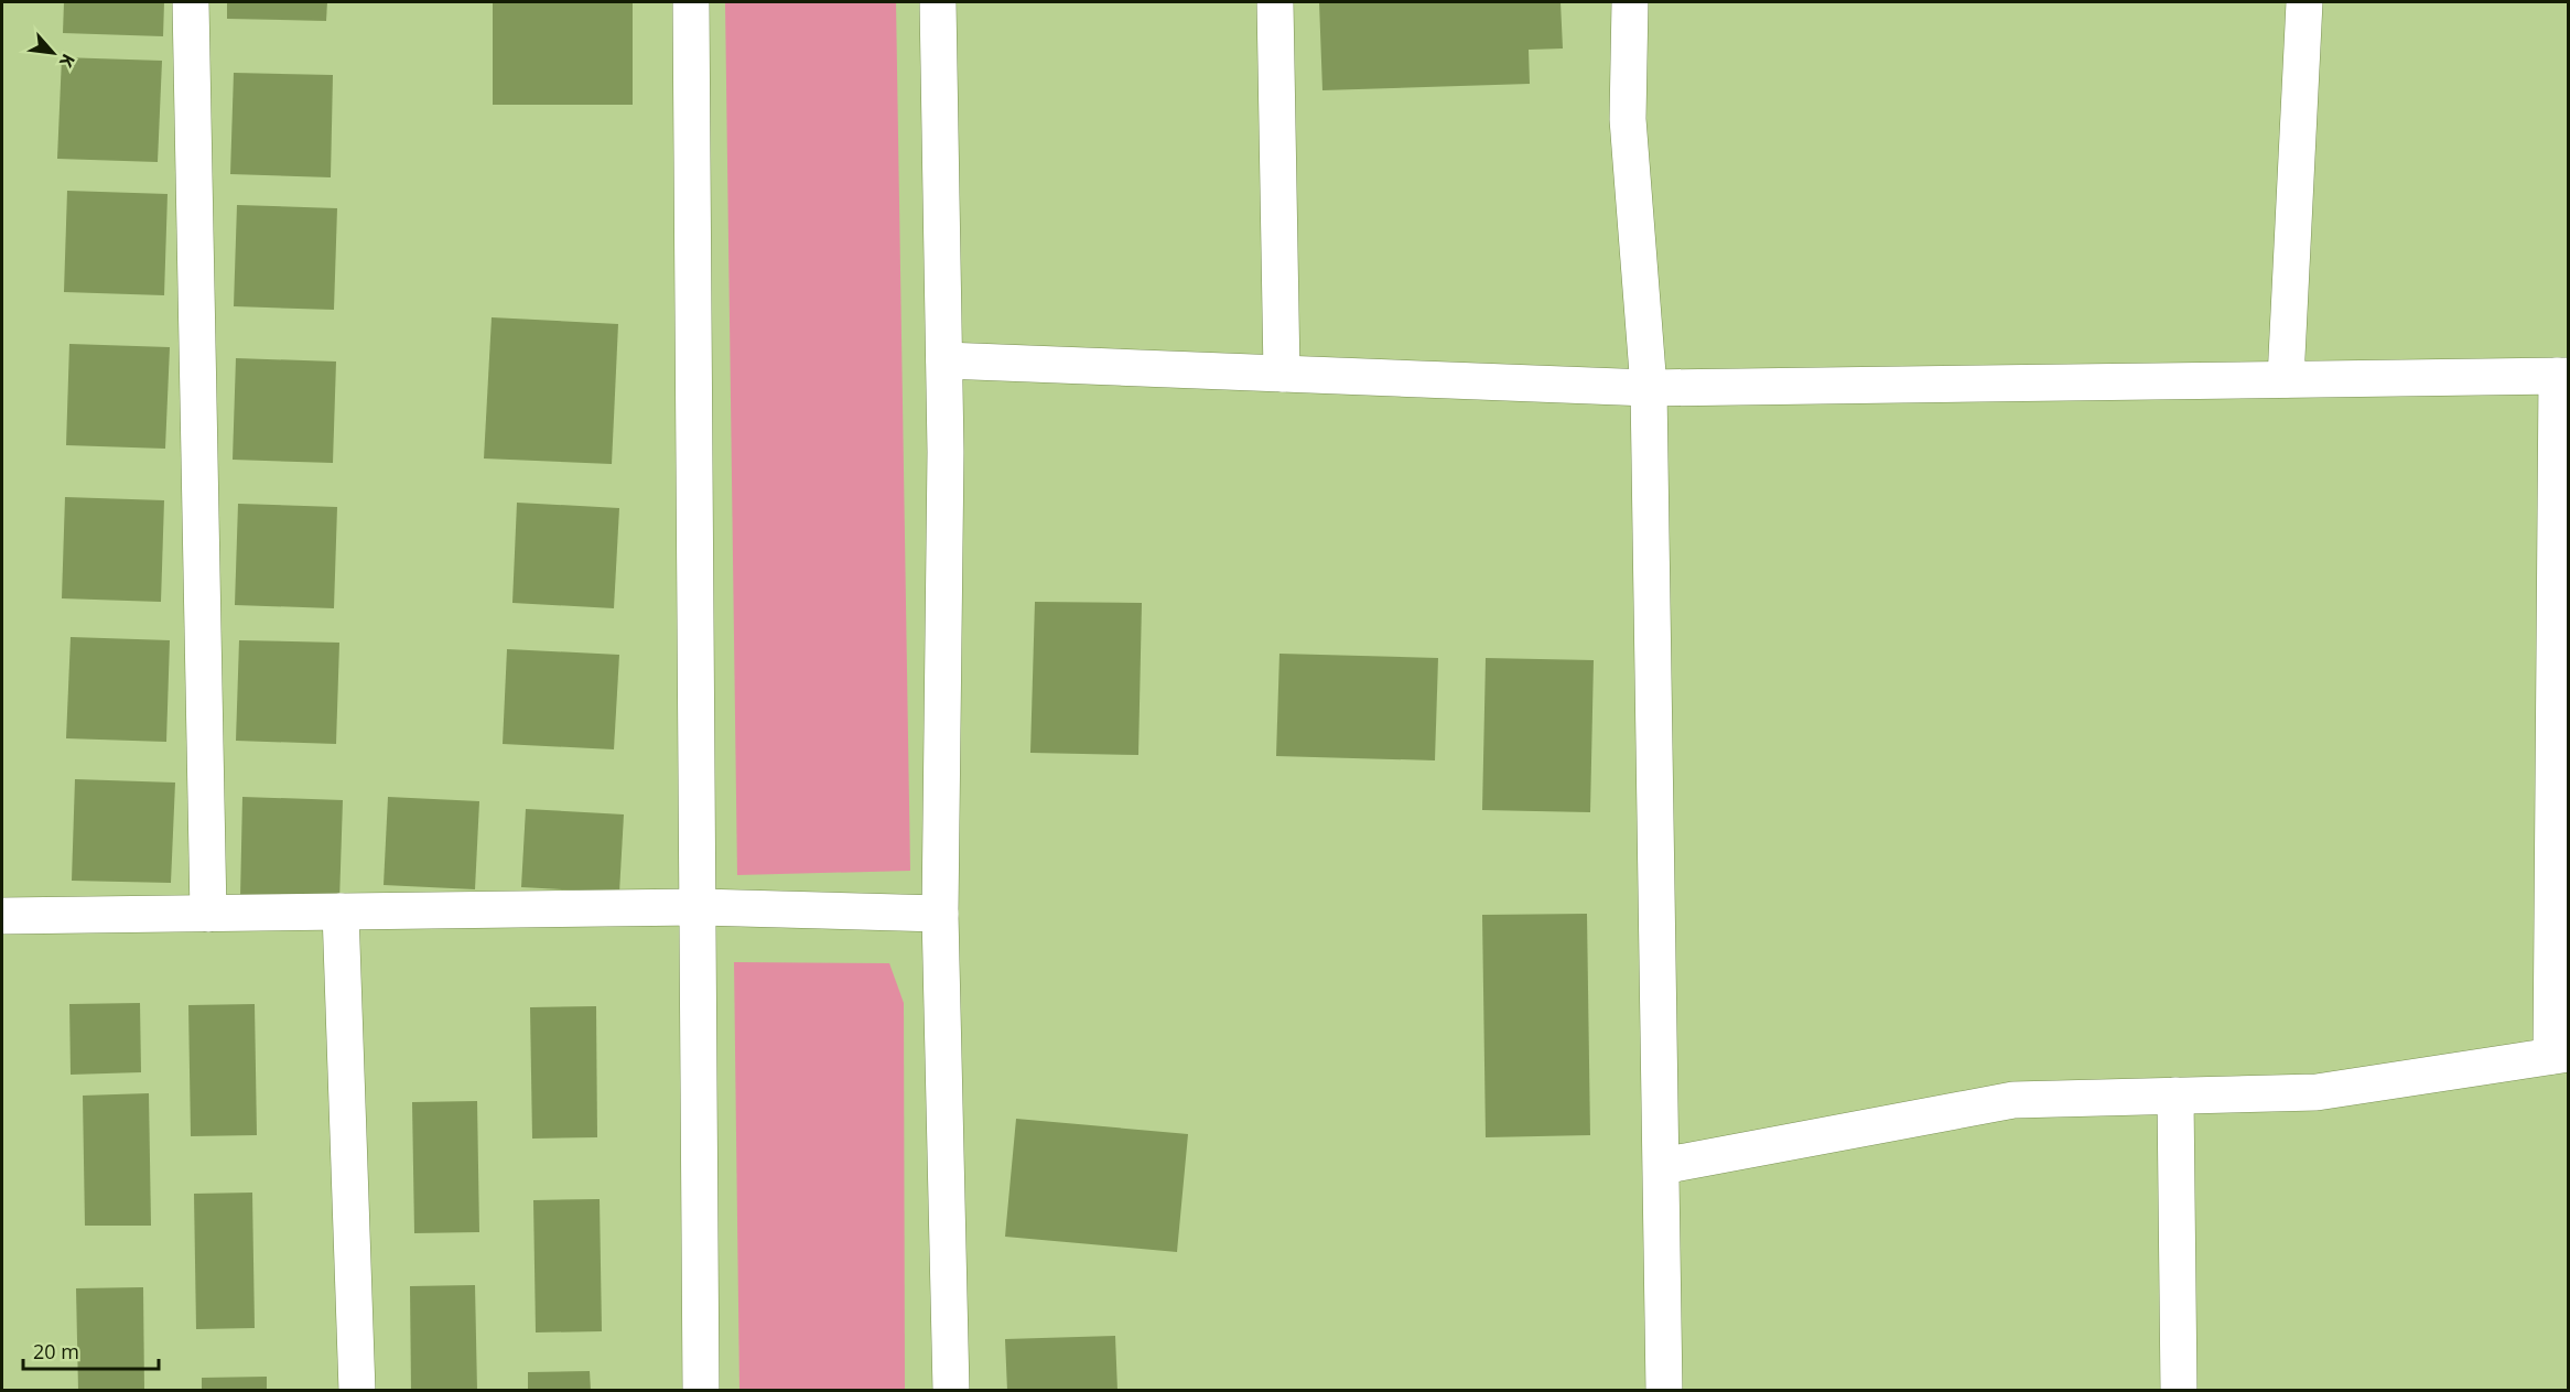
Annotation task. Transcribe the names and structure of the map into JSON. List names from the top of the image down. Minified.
{"scale_bar":"20 m","north":"bottom right"}
